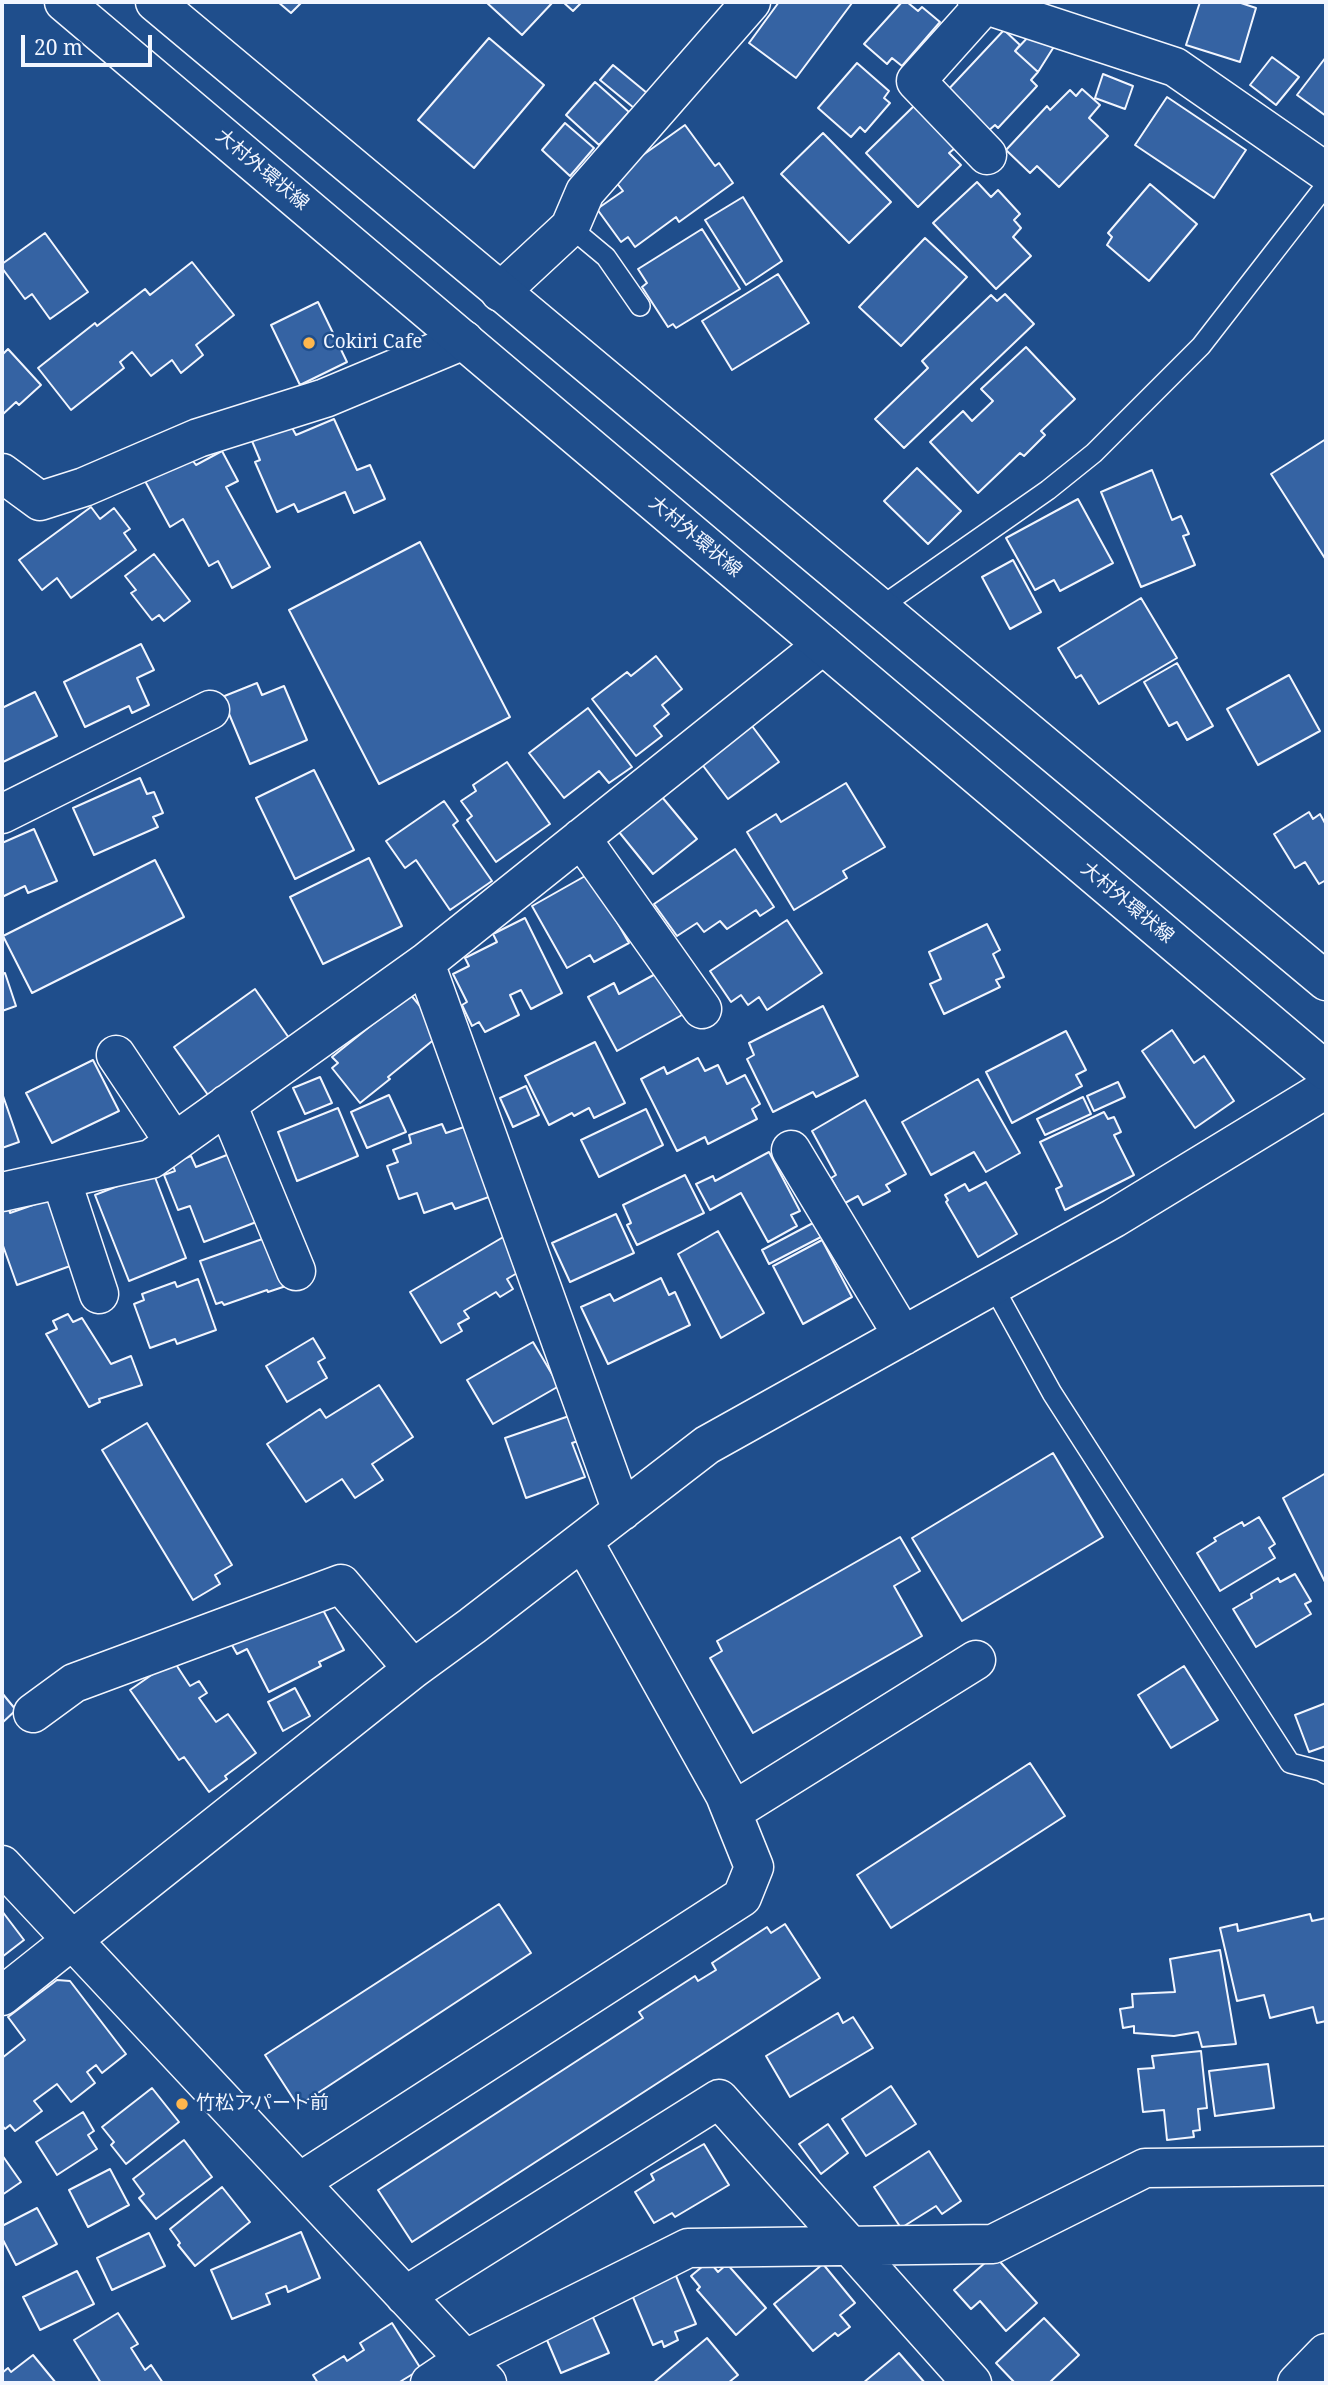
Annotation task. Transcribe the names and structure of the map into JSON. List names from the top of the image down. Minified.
{"streets":{"street":["大村外環状線"]},"places":["Cokiri Cafe","竹松アパート前"],"scale_bar":"20 m"}
